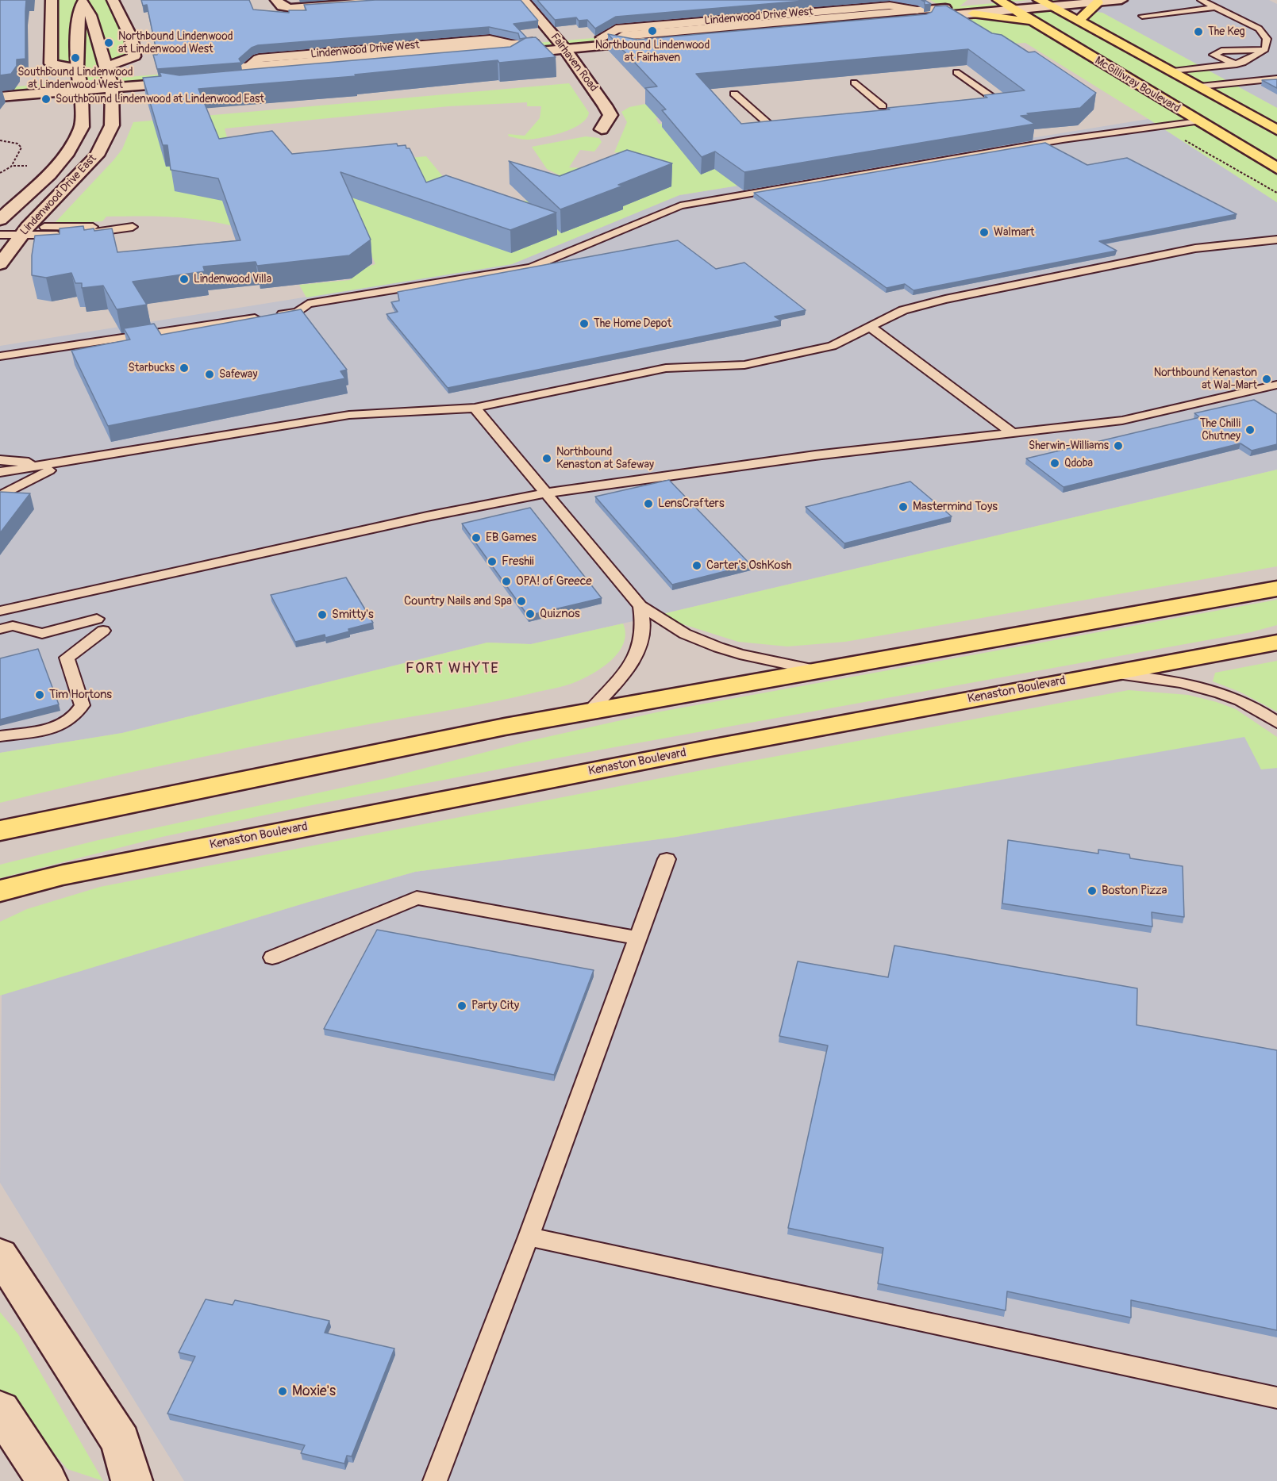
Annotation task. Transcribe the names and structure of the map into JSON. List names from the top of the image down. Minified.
{"streets":{"main road":["McGillivray Boulevard","Kenaston Boulevard"],"street":["Lindenwood Drive West","Fairhaven Road","Lindenwood Drive East"]},"crossings":[["Lindenwood Drive West","Fairhaven Road"],["Lindenwood Drive West","McGillivray Boulevard"],["Lindenwood Drive West","Lindenwood Drive East"]],"districts":["FORT WHYTE"],"places":["Northbound Lindenwood at Fairhaven","The Keg","Northbound Lindenwood at Lindenwood West","Southbound Lindenwood at Lindenwood West","Southbound Lindenwood at Lindenwood East","Walmart","Lindenwood Villa","The Home Depot","Starbucks","Safeway","Northbound Kenaston at Wal-Mart","The Chilli Chutney","Sherwin-Williams","Northbound Kenaston at Safeway","Qdoba","LensCrafters","Mastermind Toys","EB Games","Freshii","Carter's OshKosh","OPA! of Greece","Country Nails and Spa","Quiznos","Smitty's","Tim Hortons","Boston Pizza","Party City","Moxie's"]}
